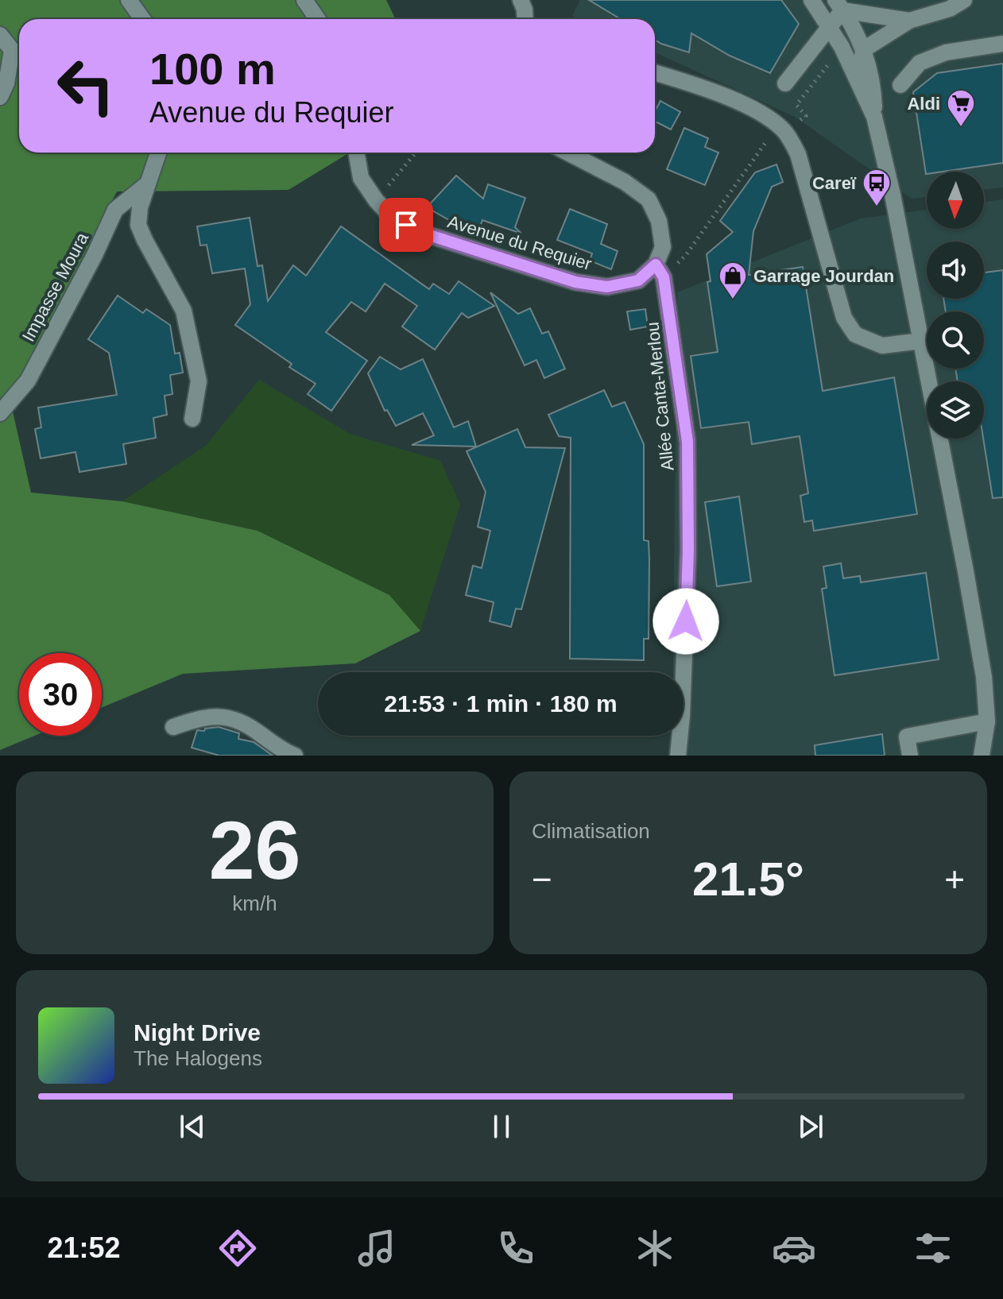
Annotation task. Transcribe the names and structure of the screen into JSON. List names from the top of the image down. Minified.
{"streets":{"street":["Avenue du Requier","Impasse Moura","Allée Canta-Merlou"]},"crossings":[["Avenue du Requier","Allée Canta-Merlou"]],"places":{"supermarket":["Aldi"],"bus stop":["Careï"],"shop":["Garrage Jourdan"]},"north":"bottom","page":{"turn":["100 m","Avenue du Requier"],"limit":"30","trip":"21:53 · 1 min · 180 m","tile":[["26","km/h"],"Climatisation"],"heat":["−","21.5°","+"],"song":["Night Drive","The Halogens"],"tabs":"21:52"}}
